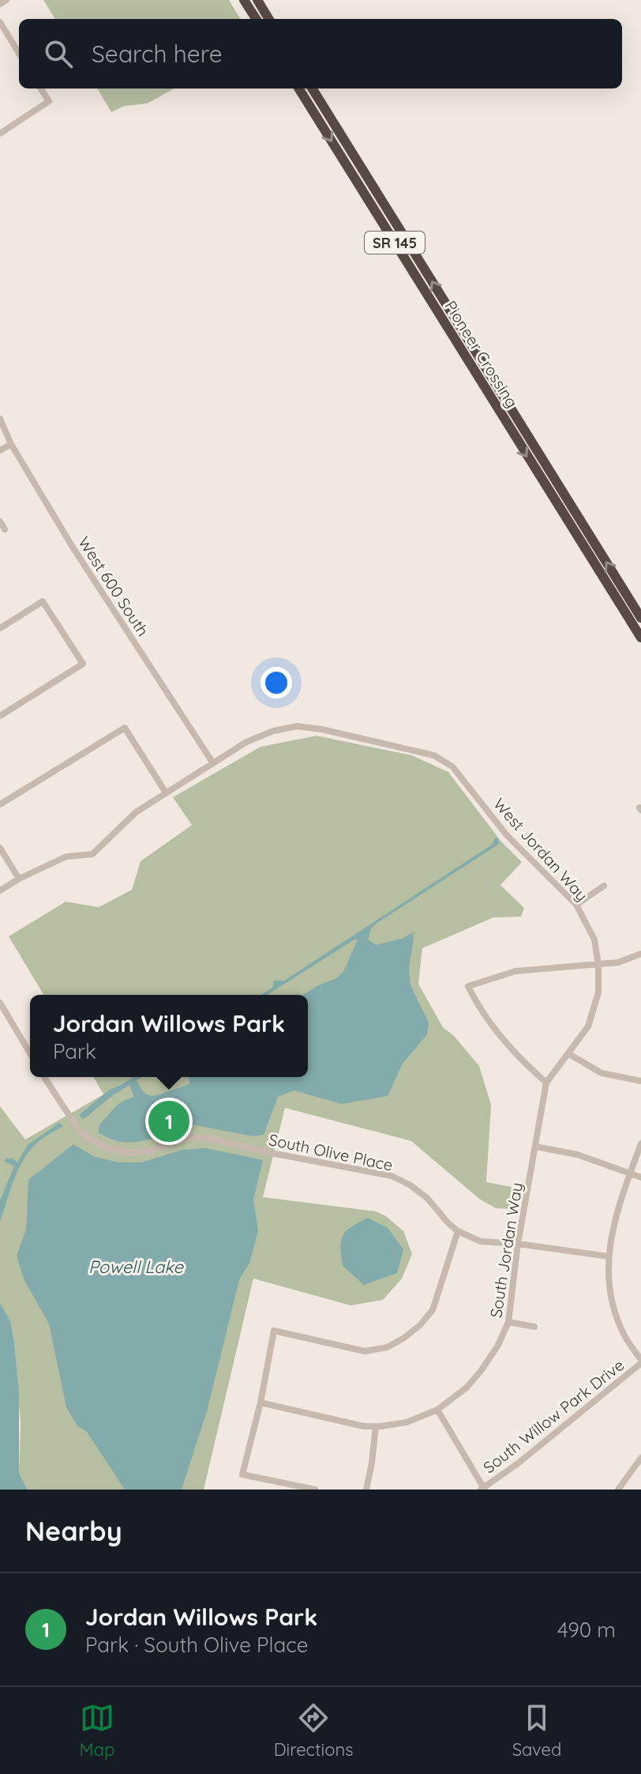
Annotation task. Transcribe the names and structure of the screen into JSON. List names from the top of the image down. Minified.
{"streets":{"highway":["SR 145","Pioneer Crossing"],"street":["West 600 South","West Jordan Way","South Olive Place","South Jordan Way","South Willow Park Drive"]},"crossings":[["West 600 South","West Jordan Way"],["West Jordan Way","South Jordan Way"],["South Olive Place","South Jordan Way"]],"water":["Powell Lake"],"page":{"search":"Search here","popup":["Jordan Willows Park","Park"],"pins":"1","heading":"Nearby","list":[{"mark":"1","name":"Jordan Willows Park","note":"Park · South Olive Place","value":"490 m"}],"nav":["Map","Directions","Saved"]}}
